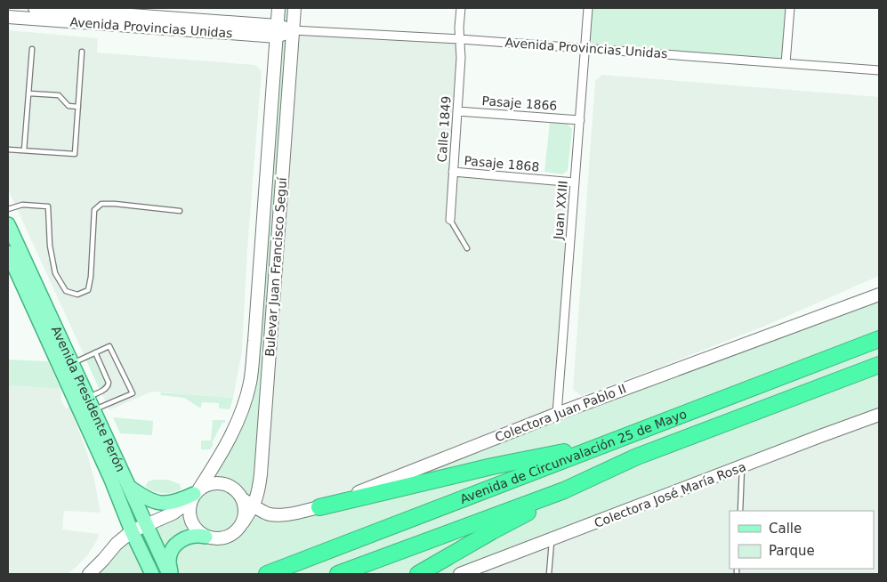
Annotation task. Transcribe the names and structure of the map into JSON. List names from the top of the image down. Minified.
{"streets":{"highway":["Avenida de Circunvalación 25 de Mayo"],"main road":["Avenida Provincias Unidas","Bulevar Juan Francisco Seguí","Avenida Presidente Perón","Colectora Juan Pablo II","Colectora José María Rosa"],"street":["Pasaje 1866","Calle 1849","Pasaje 1868","Juan XXIII"]},"crossings":[["Avenida Provincias Unidas","Calle 1849"],["Avenida Provincias Unidas","Juan XXIII"],["Avenida Provincias Unidas","Bulevar Juan Francisco Seguí"],["Pasaje 1866","Calle 1849"],["Pasaje 1866","Juan XXIII"],["Calle 1849","Pasaje 1868"],["Pasaje 1868","Juan XXIII"],["Juan XXIII","Colectora Juan Pablo II"],["Bulevar Juan Francisco Seguí","Colectora Juan Pablo II"]],"legend":["Calle","Parque"]}
